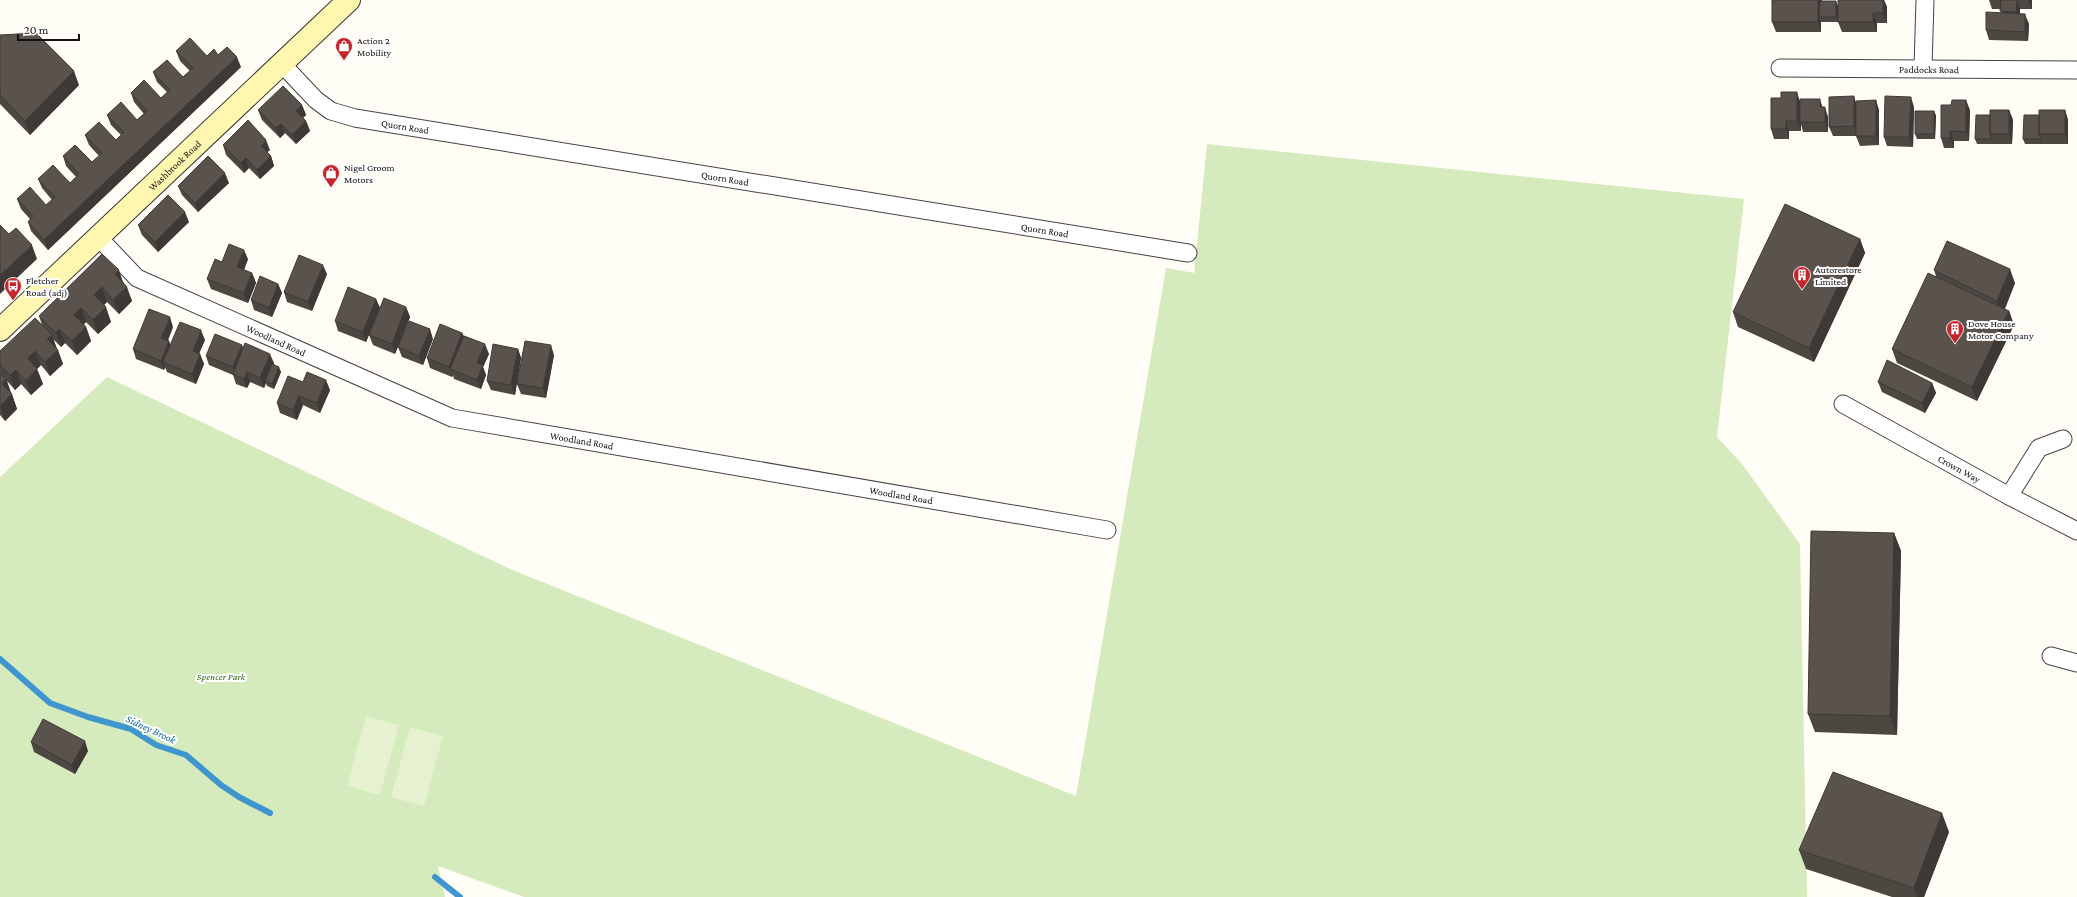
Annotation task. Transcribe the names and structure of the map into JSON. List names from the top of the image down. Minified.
{"streets":{"main road":["Washbrook Road"],"street":["Paddocks Road","Quorn Road","Woodland Road","Crown Way"]},"crossings":[["Quorn Road","Washbrook Road"],["Washbrook Road","Woodland Road"]],"water":["Sidney Brook"],"parks":["Spencer Park"],"places":{"shop":["Action 2 Mobility","Nigel Groom Motors"],"building":["Autorestore Limited","Dove House Motor Company"],"bus stop":["Fletcher Road (adj)"]},"scale_bar":"20 m"}
